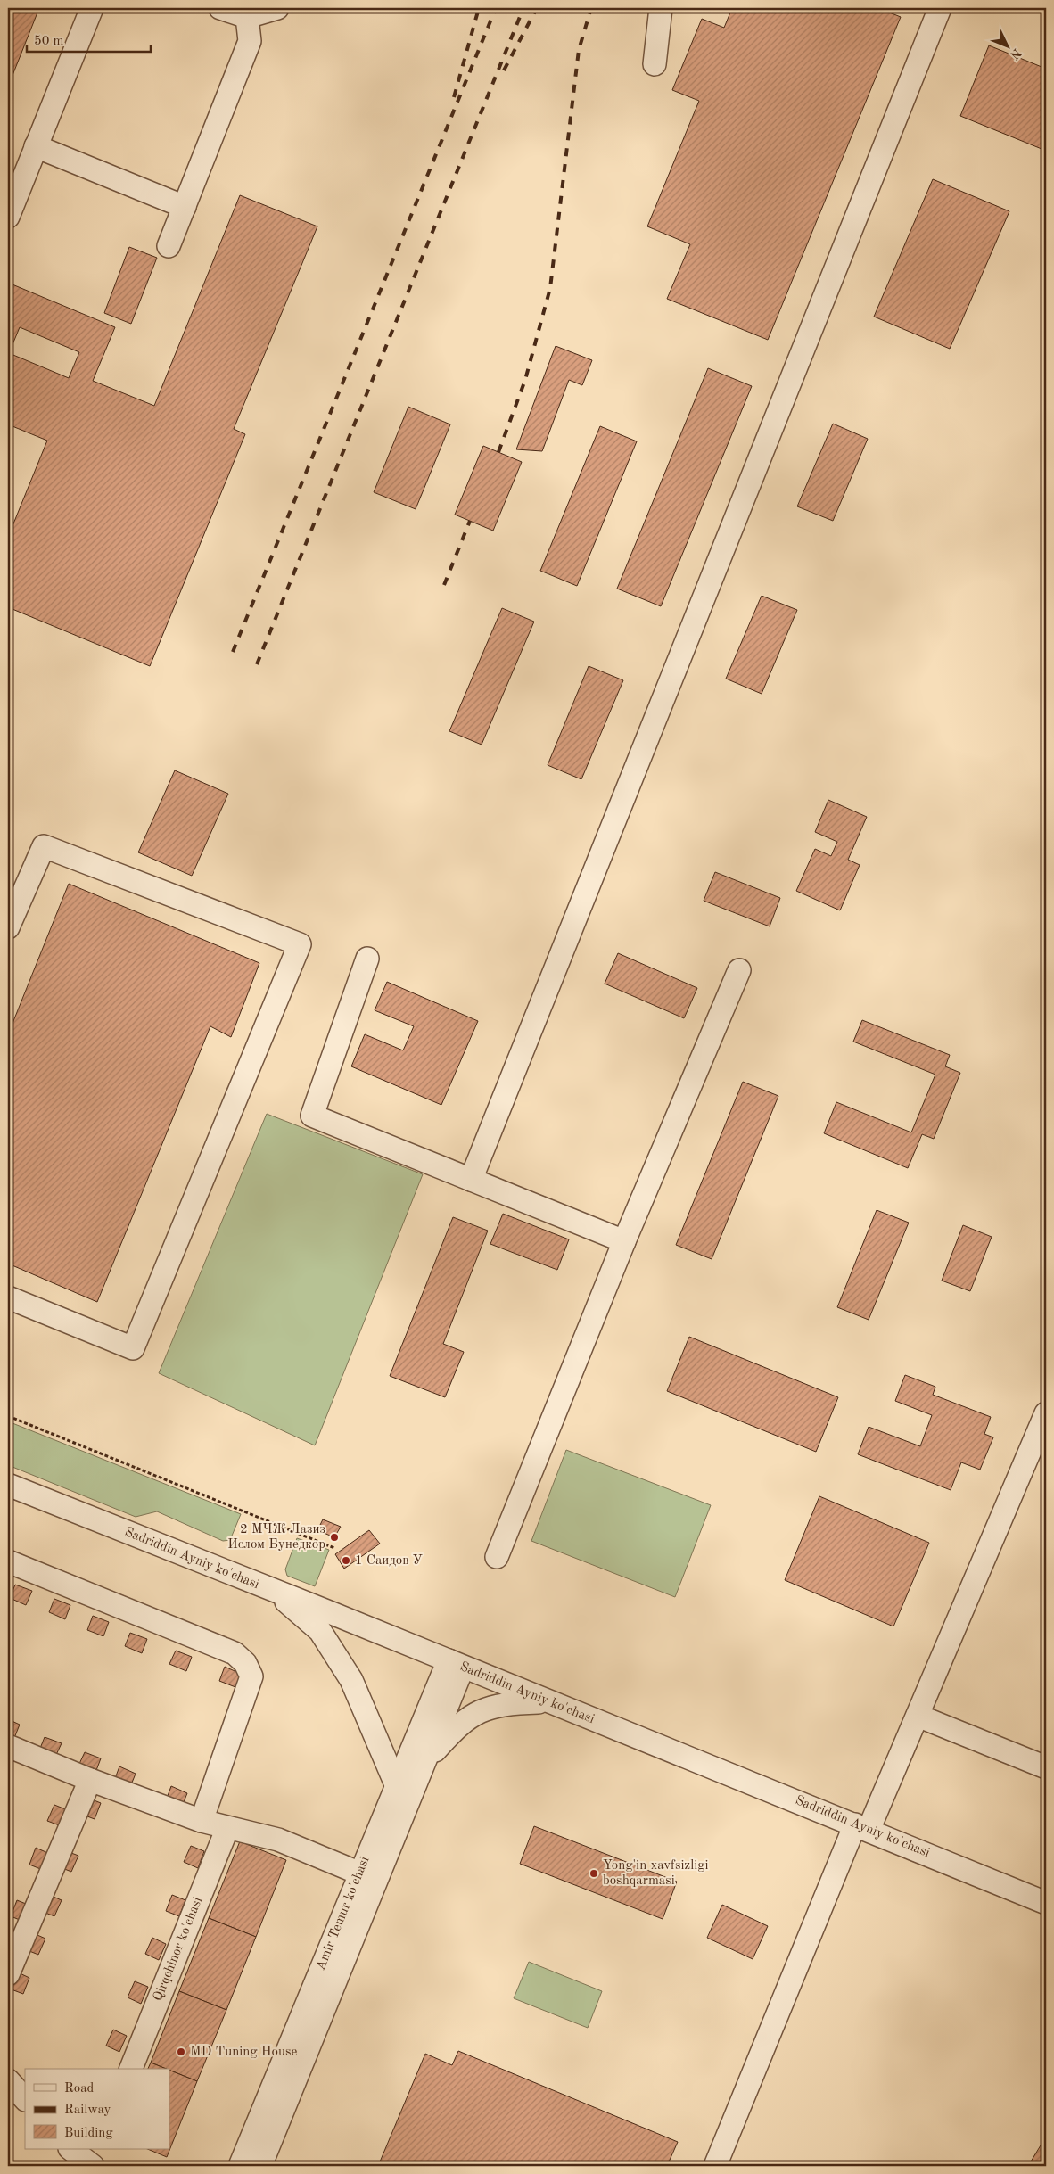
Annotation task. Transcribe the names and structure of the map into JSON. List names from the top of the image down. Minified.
{"streets":{"street":["Sadriddin Ayniy ko'chasi","Amir Temur ko'chasi","Qirqchinor ko'chasi"]},"crossings":[["Sadriddin Ayniy ko'chasi","Amir Temur ko'chasi"]],"places":["2 МЧЖ Лазиз Ислом Бунедкор","1 Саидов У","Yong'in xavfsizligi boshqarmasi","MD Tuning House"],"legend":["Road","Railway","Building"],"scale_bar":"50 m","north":"bottom right"}
